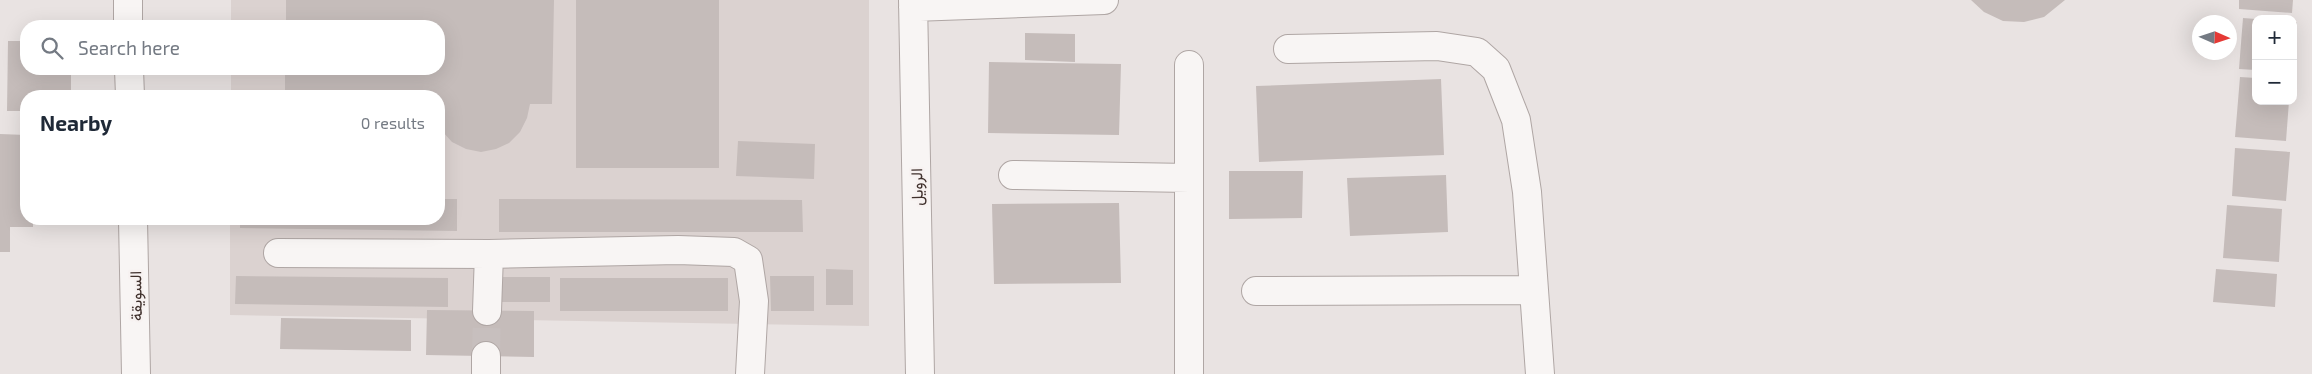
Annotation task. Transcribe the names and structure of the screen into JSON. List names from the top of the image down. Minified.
{"streets":{"street":["الرويل","السويقة"]},"north":"right","page":{"map_buttons":["+","−"],"search":"Search here","heading":["Nearby","0 results"]}}
